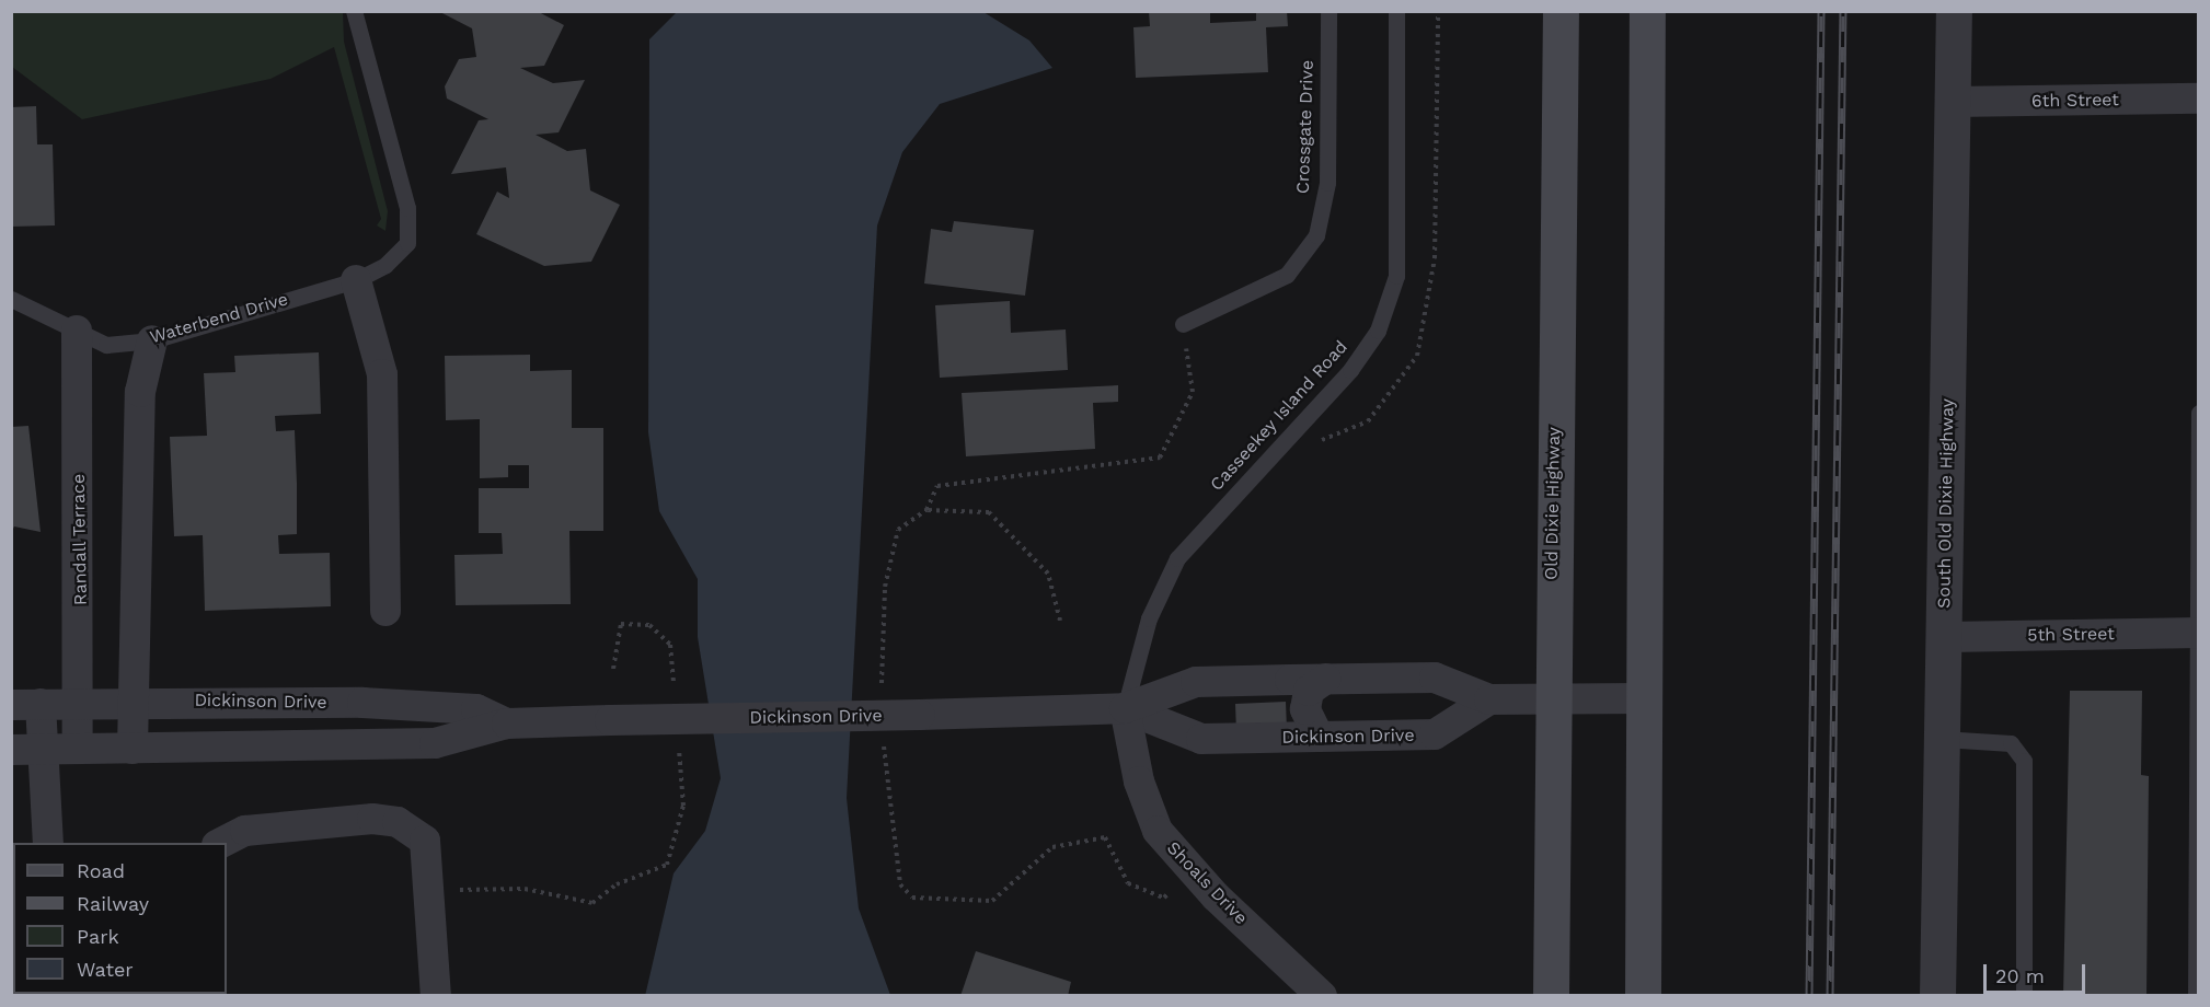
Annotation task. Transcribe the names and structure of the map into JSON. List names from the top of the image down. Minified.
{"streets":{"main road":["Old Dixie Highway"],"street":["6th Street","South Old Dixie Highway","Randall Terrace","5th Street","Dickinson Drive","Shoals Drive"],"lane":["Crossgate Drive","Waterbend Drive","Casseekey Island Road"]},"crossings":[["6th Street","South Old Dixie Highway"],["Waterbend Drive","Randall Terrace"],["Casseekey Island Road","Dickinson Drive"],["Casseekey Island Road","Shoals Drive"],["Old Dixie Highway","Dickinson Drive"],["South Old Dixie Highway","5th Street"],["Randall Terrace","Dickinson Drive"],["Dickinson Drive","Shoals Drive"]],"legend":["Road","Railway","Park","Water"],"scale_bar":"20 m"}
